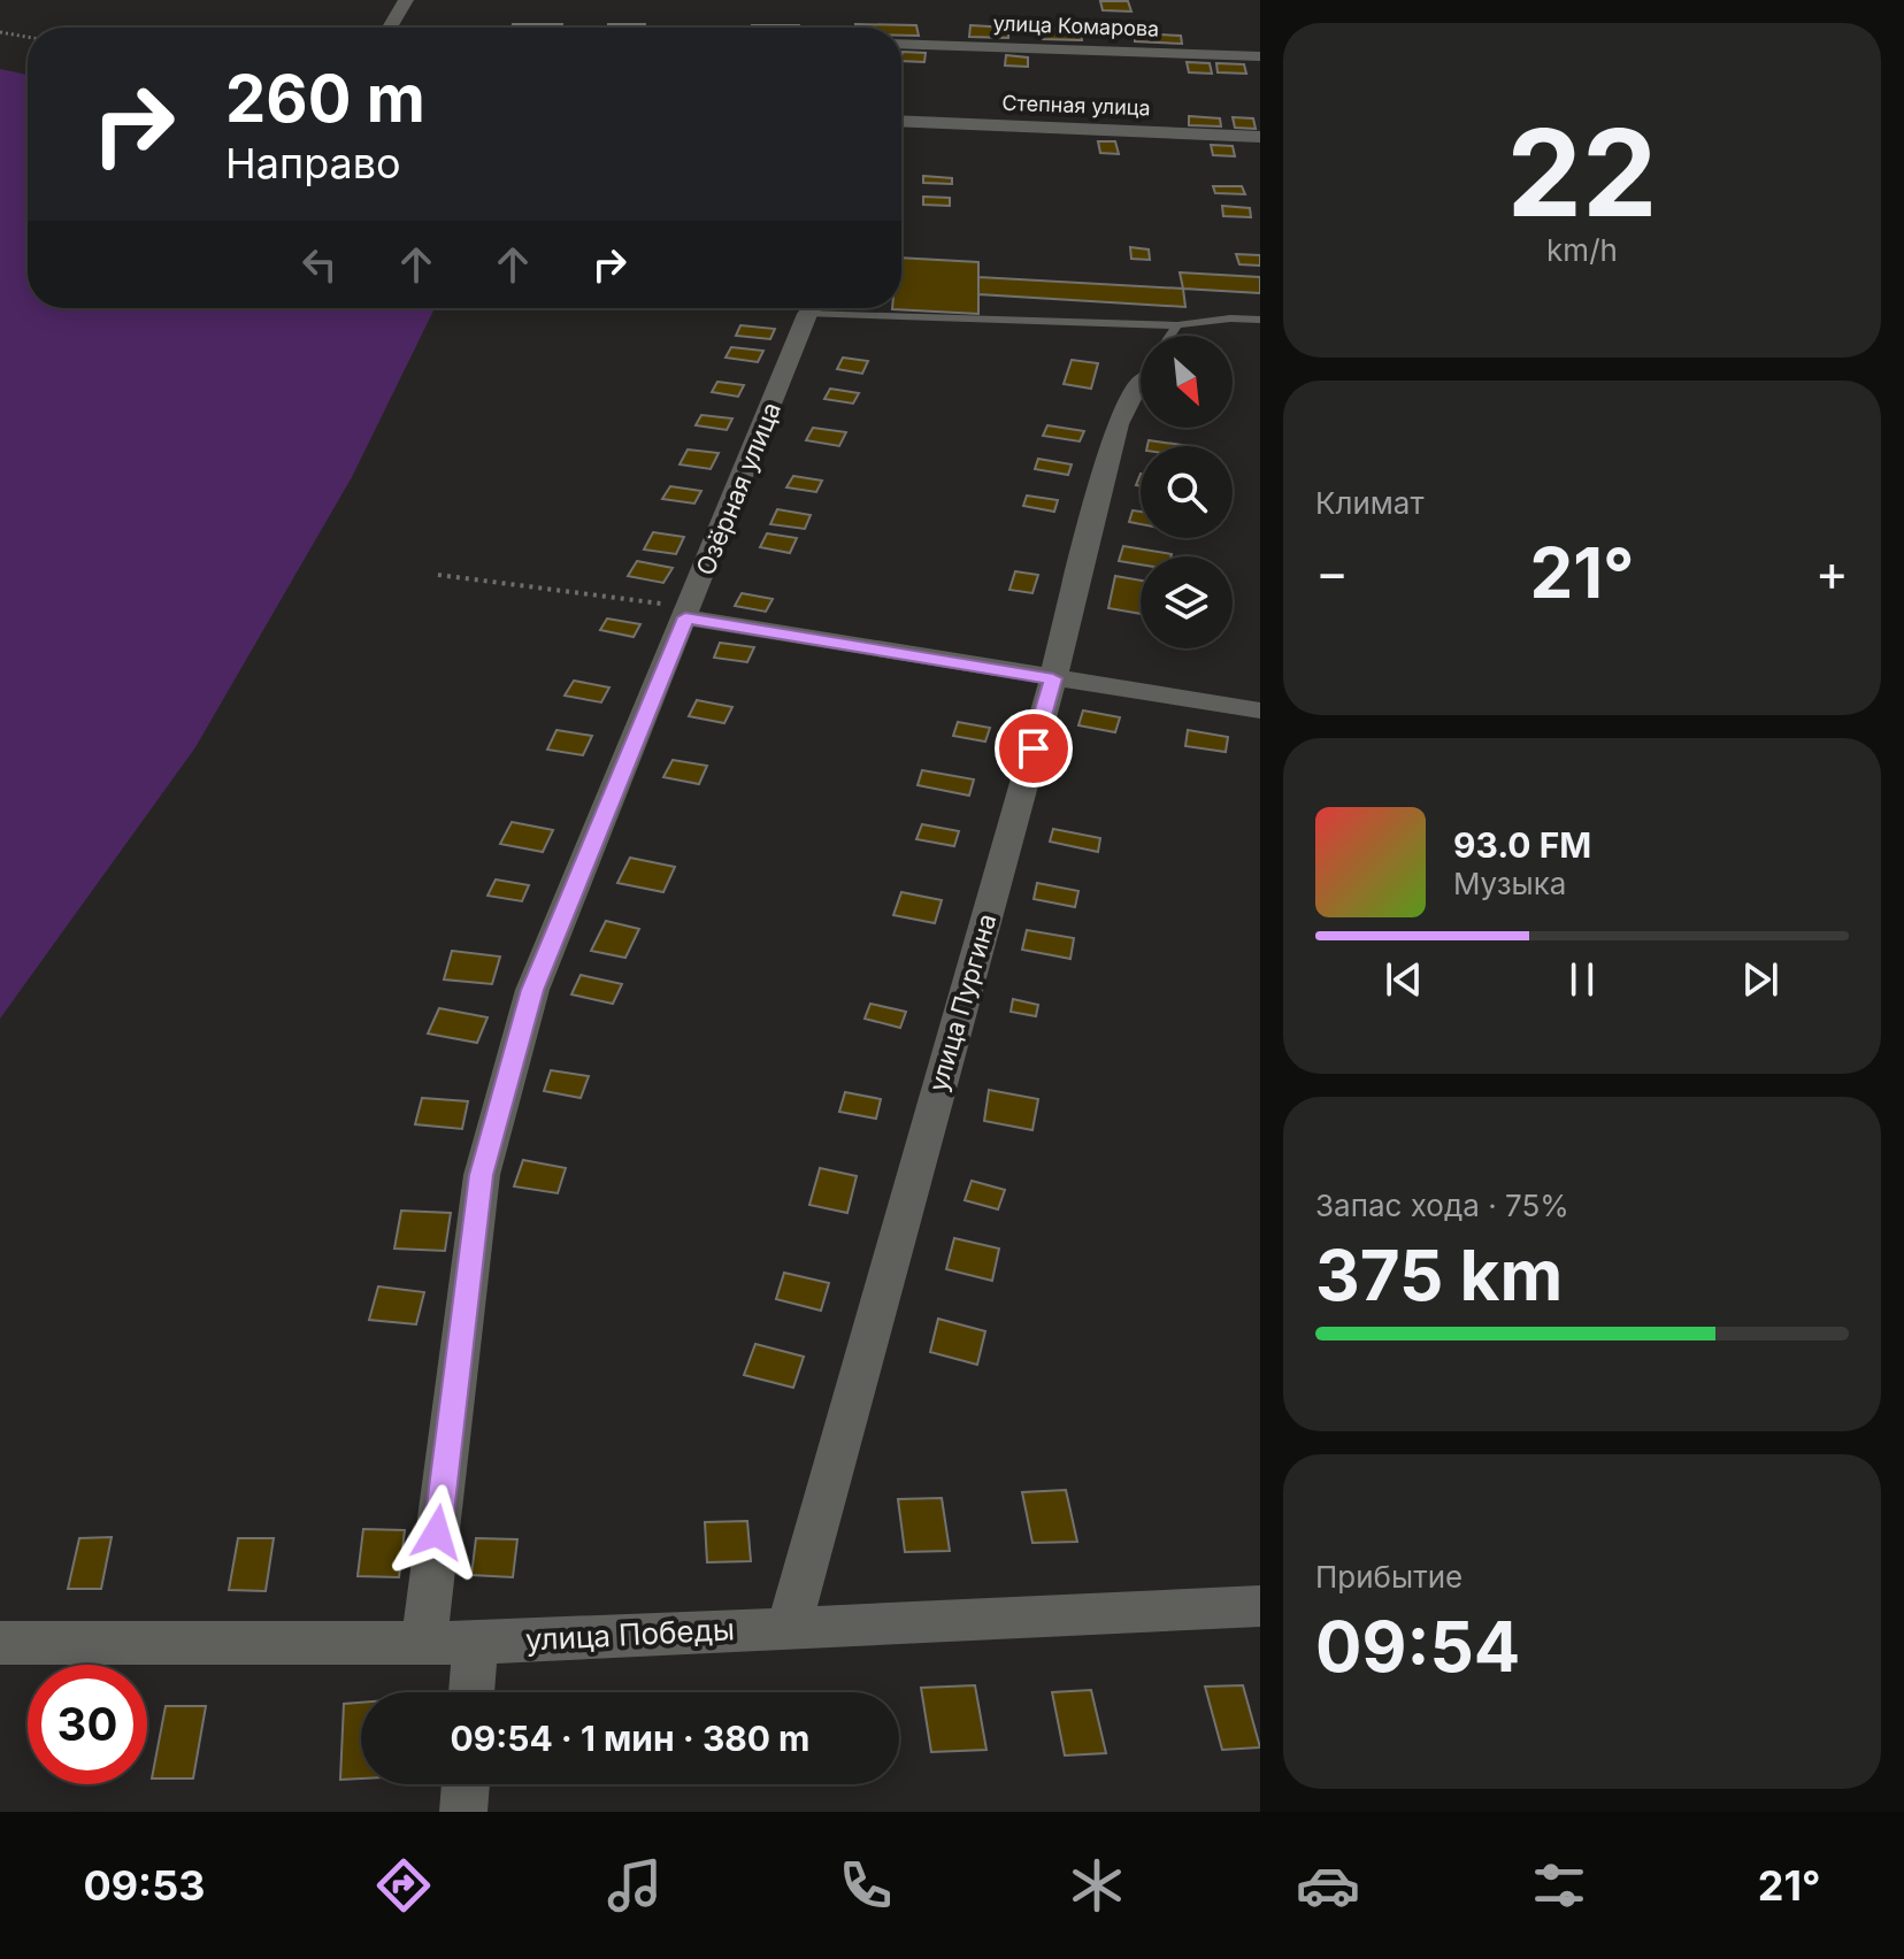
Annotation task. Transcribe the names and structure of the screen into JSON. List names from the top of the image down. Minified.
{"streets":{"street":["улица Комарова","Степная улица","Озёрная улица","улица Пургина","улица Победы"]},"crossings":[["Озёрная улица","улица Победы"],["улица Пургина","улица Победы"]],"north":"bottom right","page":{"tile":[["22","km/h"],"Климат",["Запас хода · 75%","375 km"],["Прибытие","09:54"]],"turn":["260 m","Направо"],"heat":["−","21°","+"],"song":["93.0 FM","Музыка"],"limit":"30","trip":"09:54 · 1 мин · 380 m","tabs":["09:53","21°"]}}
